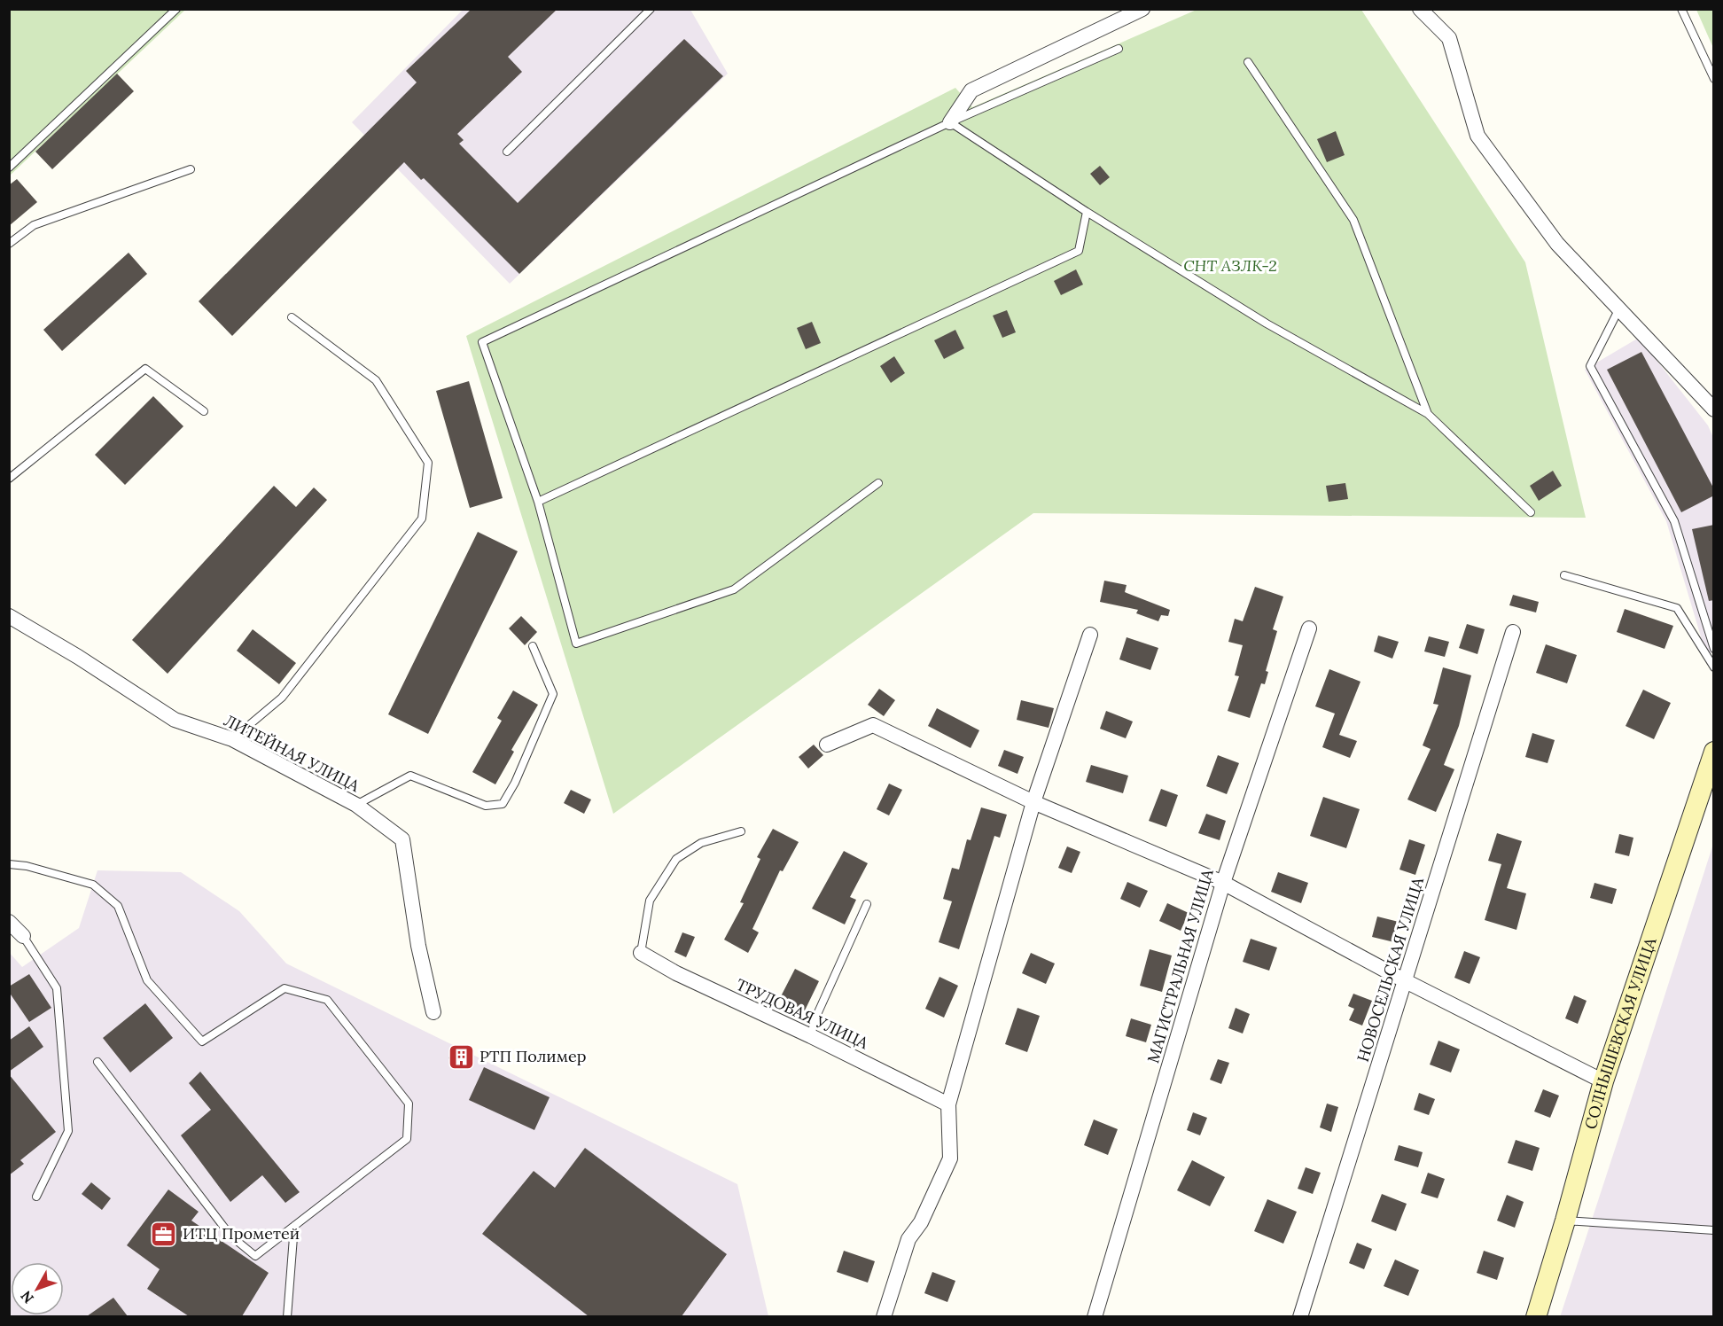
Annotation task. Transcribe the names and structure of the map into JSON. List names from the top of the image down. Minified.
{"streets":{"street":["ЛИТЕЙНАЯ УЛИЦА","МАГИСТРАЛЬНАЯ УЛИЦА","НОВОСЕЛЬСКАЯ УЛИЦА","ТРУДОВАЯ УЛИЦА","СОЛНЫШЕВСКАЯ УЛИЦА"]},"parks":["СНТ АЗЛК-2"],"places":{"building":["РТП Полимер"],"office":["ИТЦ Прометей"]},"north":"bottom left"}
